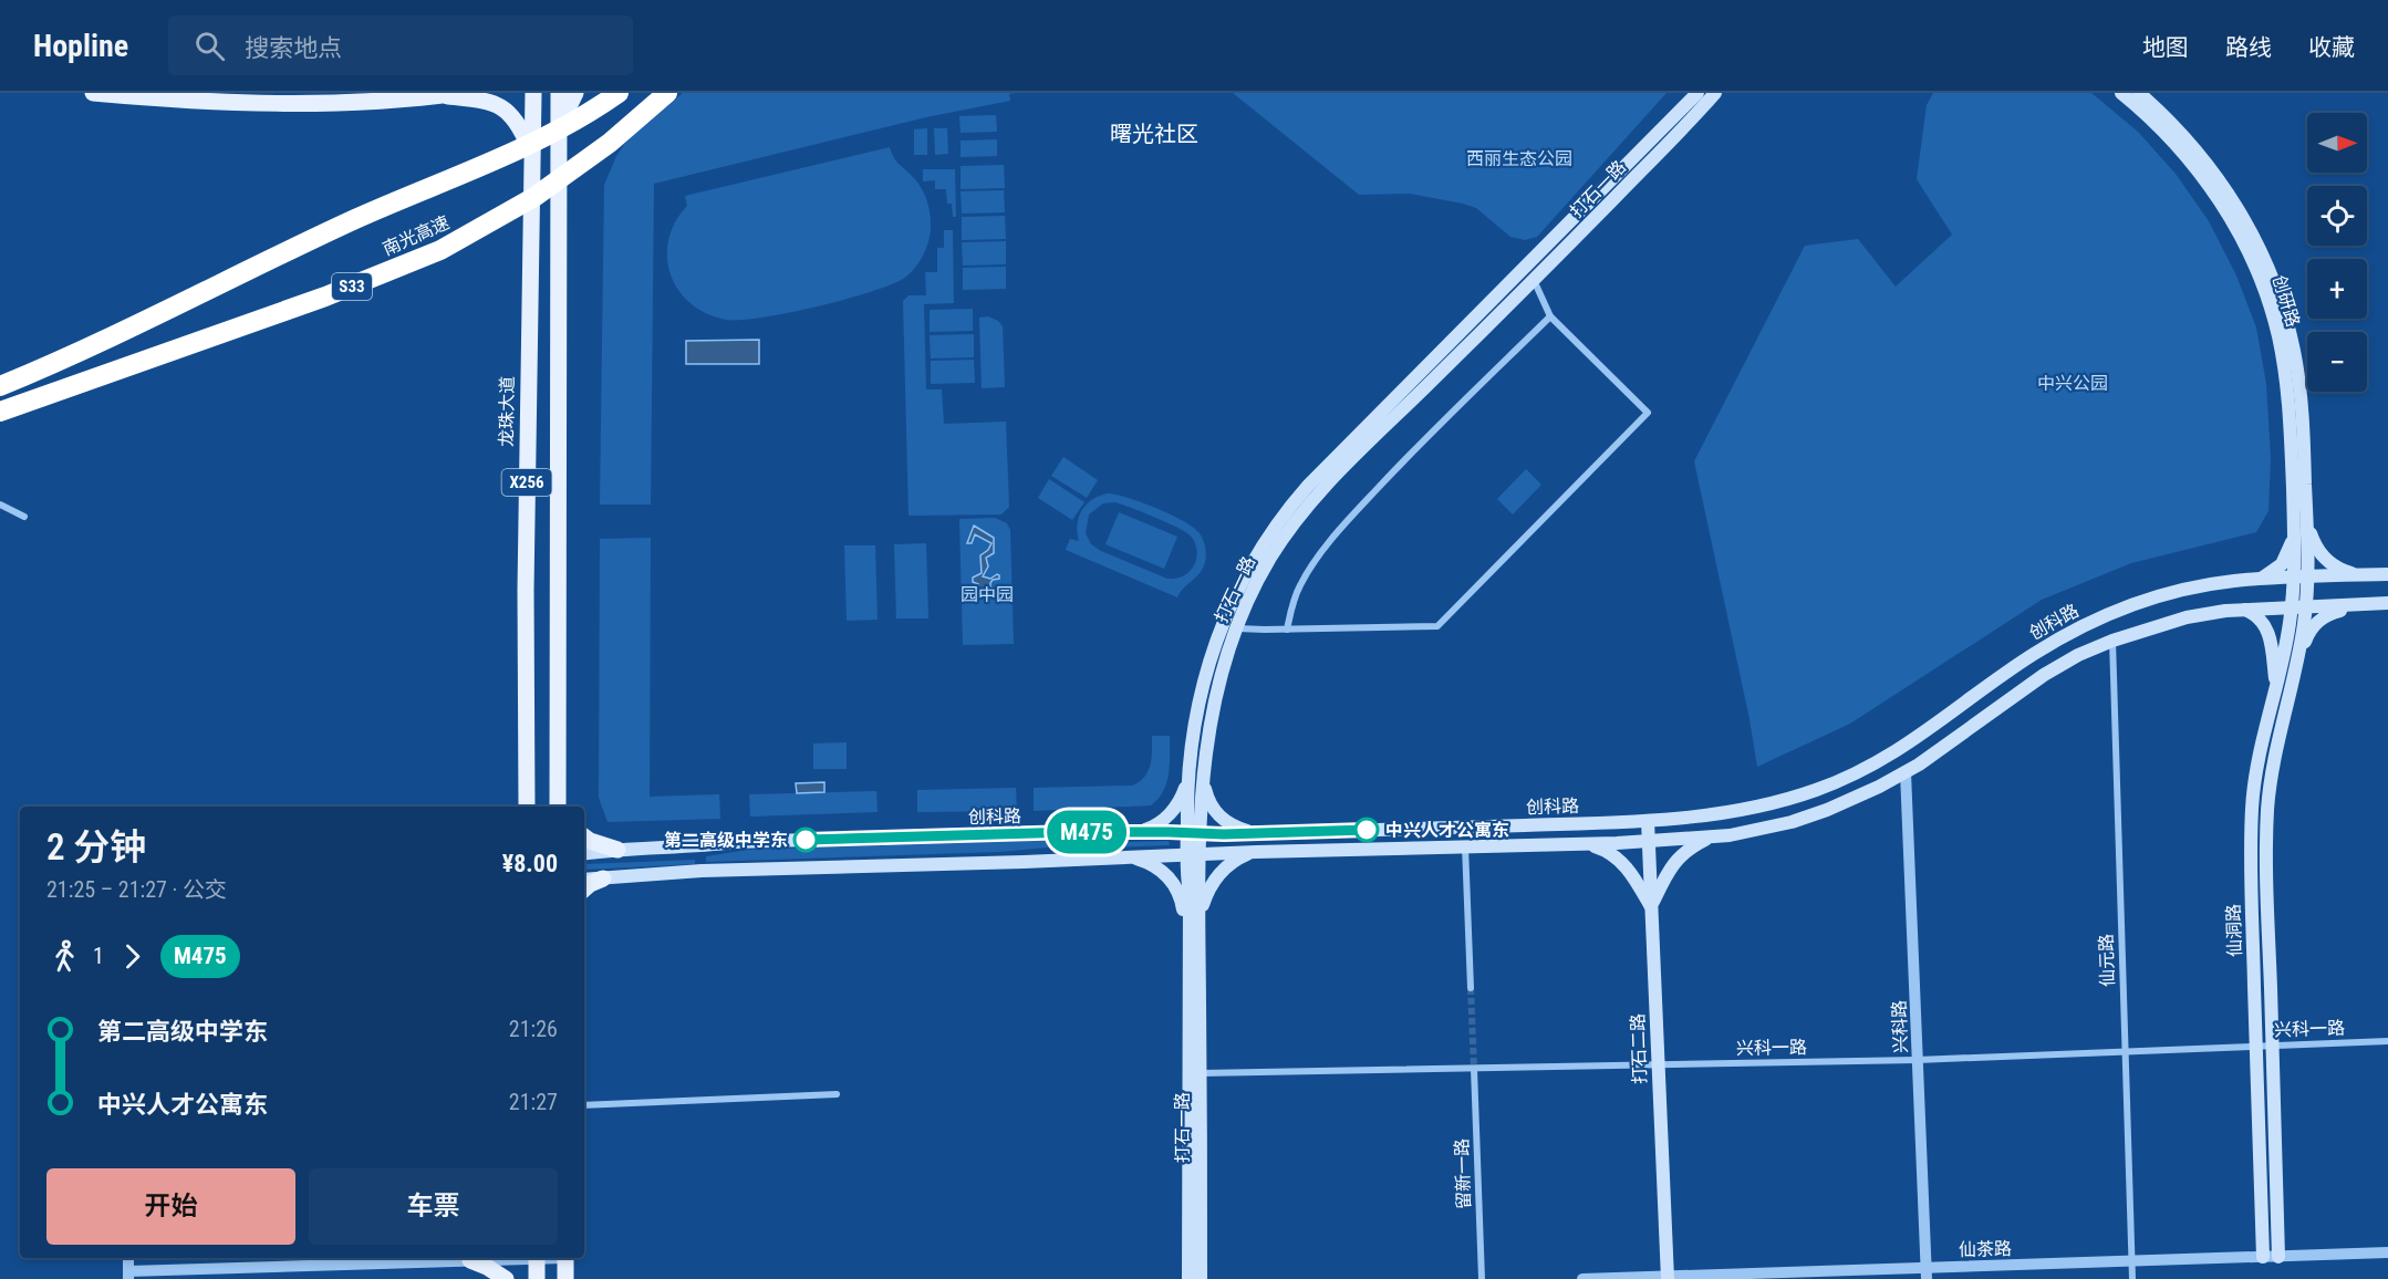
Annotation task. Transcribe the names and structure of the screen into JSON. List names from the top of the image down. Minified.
{"streets":{"highway":["南光高速","S33"],"main road":["打石一路","创研路","龙珠大道","X256","创科路","仙洞路","打石二路"],"street":["仙元路","兴科路","兴科一路","留新一路","仙茶路"]},"crossings":[["打石一路","创科路"],["打石一路","兴科一路"],["创研路","创科路"],["创研路","仙洞路"],["龙珠大道","X256"],["创科路","仙洞路"],["创科路","仙元路"],["创科路","兴科路"],["创科路","打石二路"],["仙洞路","兴科一路"],["仙洞路","仙茶路"],["仙元路","兴科一路"],["仙元路","仙茶路"],["兴科路","兴科一路"],["兴科路","仙茶路"],["兴科一路","打石二路"],["兴科一路","留新一路"],["打石二路","仙茶路"]],"districts":["曙光社区"],"parks":["西丽生态公园","中兴公园","园中园"],"places":["中兴人才公寓东","第二高级中学东"],"lines":["bus line M475"],"north":"right","page":{"header":"Hopline","search":"搜索地点","nav":["地图","路线","收藏"],"on_map":"M475","map_buttons":["+","−"],"heading":["2 分钟","21:25 – 21:27 · 公交","¥8.00"],"legs":["1","M475"],"list":[{"name":"第二高级中学东","value":"21:26"},{"name":"中兴人才公寓东","value":"21:27"}],"buttons":["开始","车票"]}}
